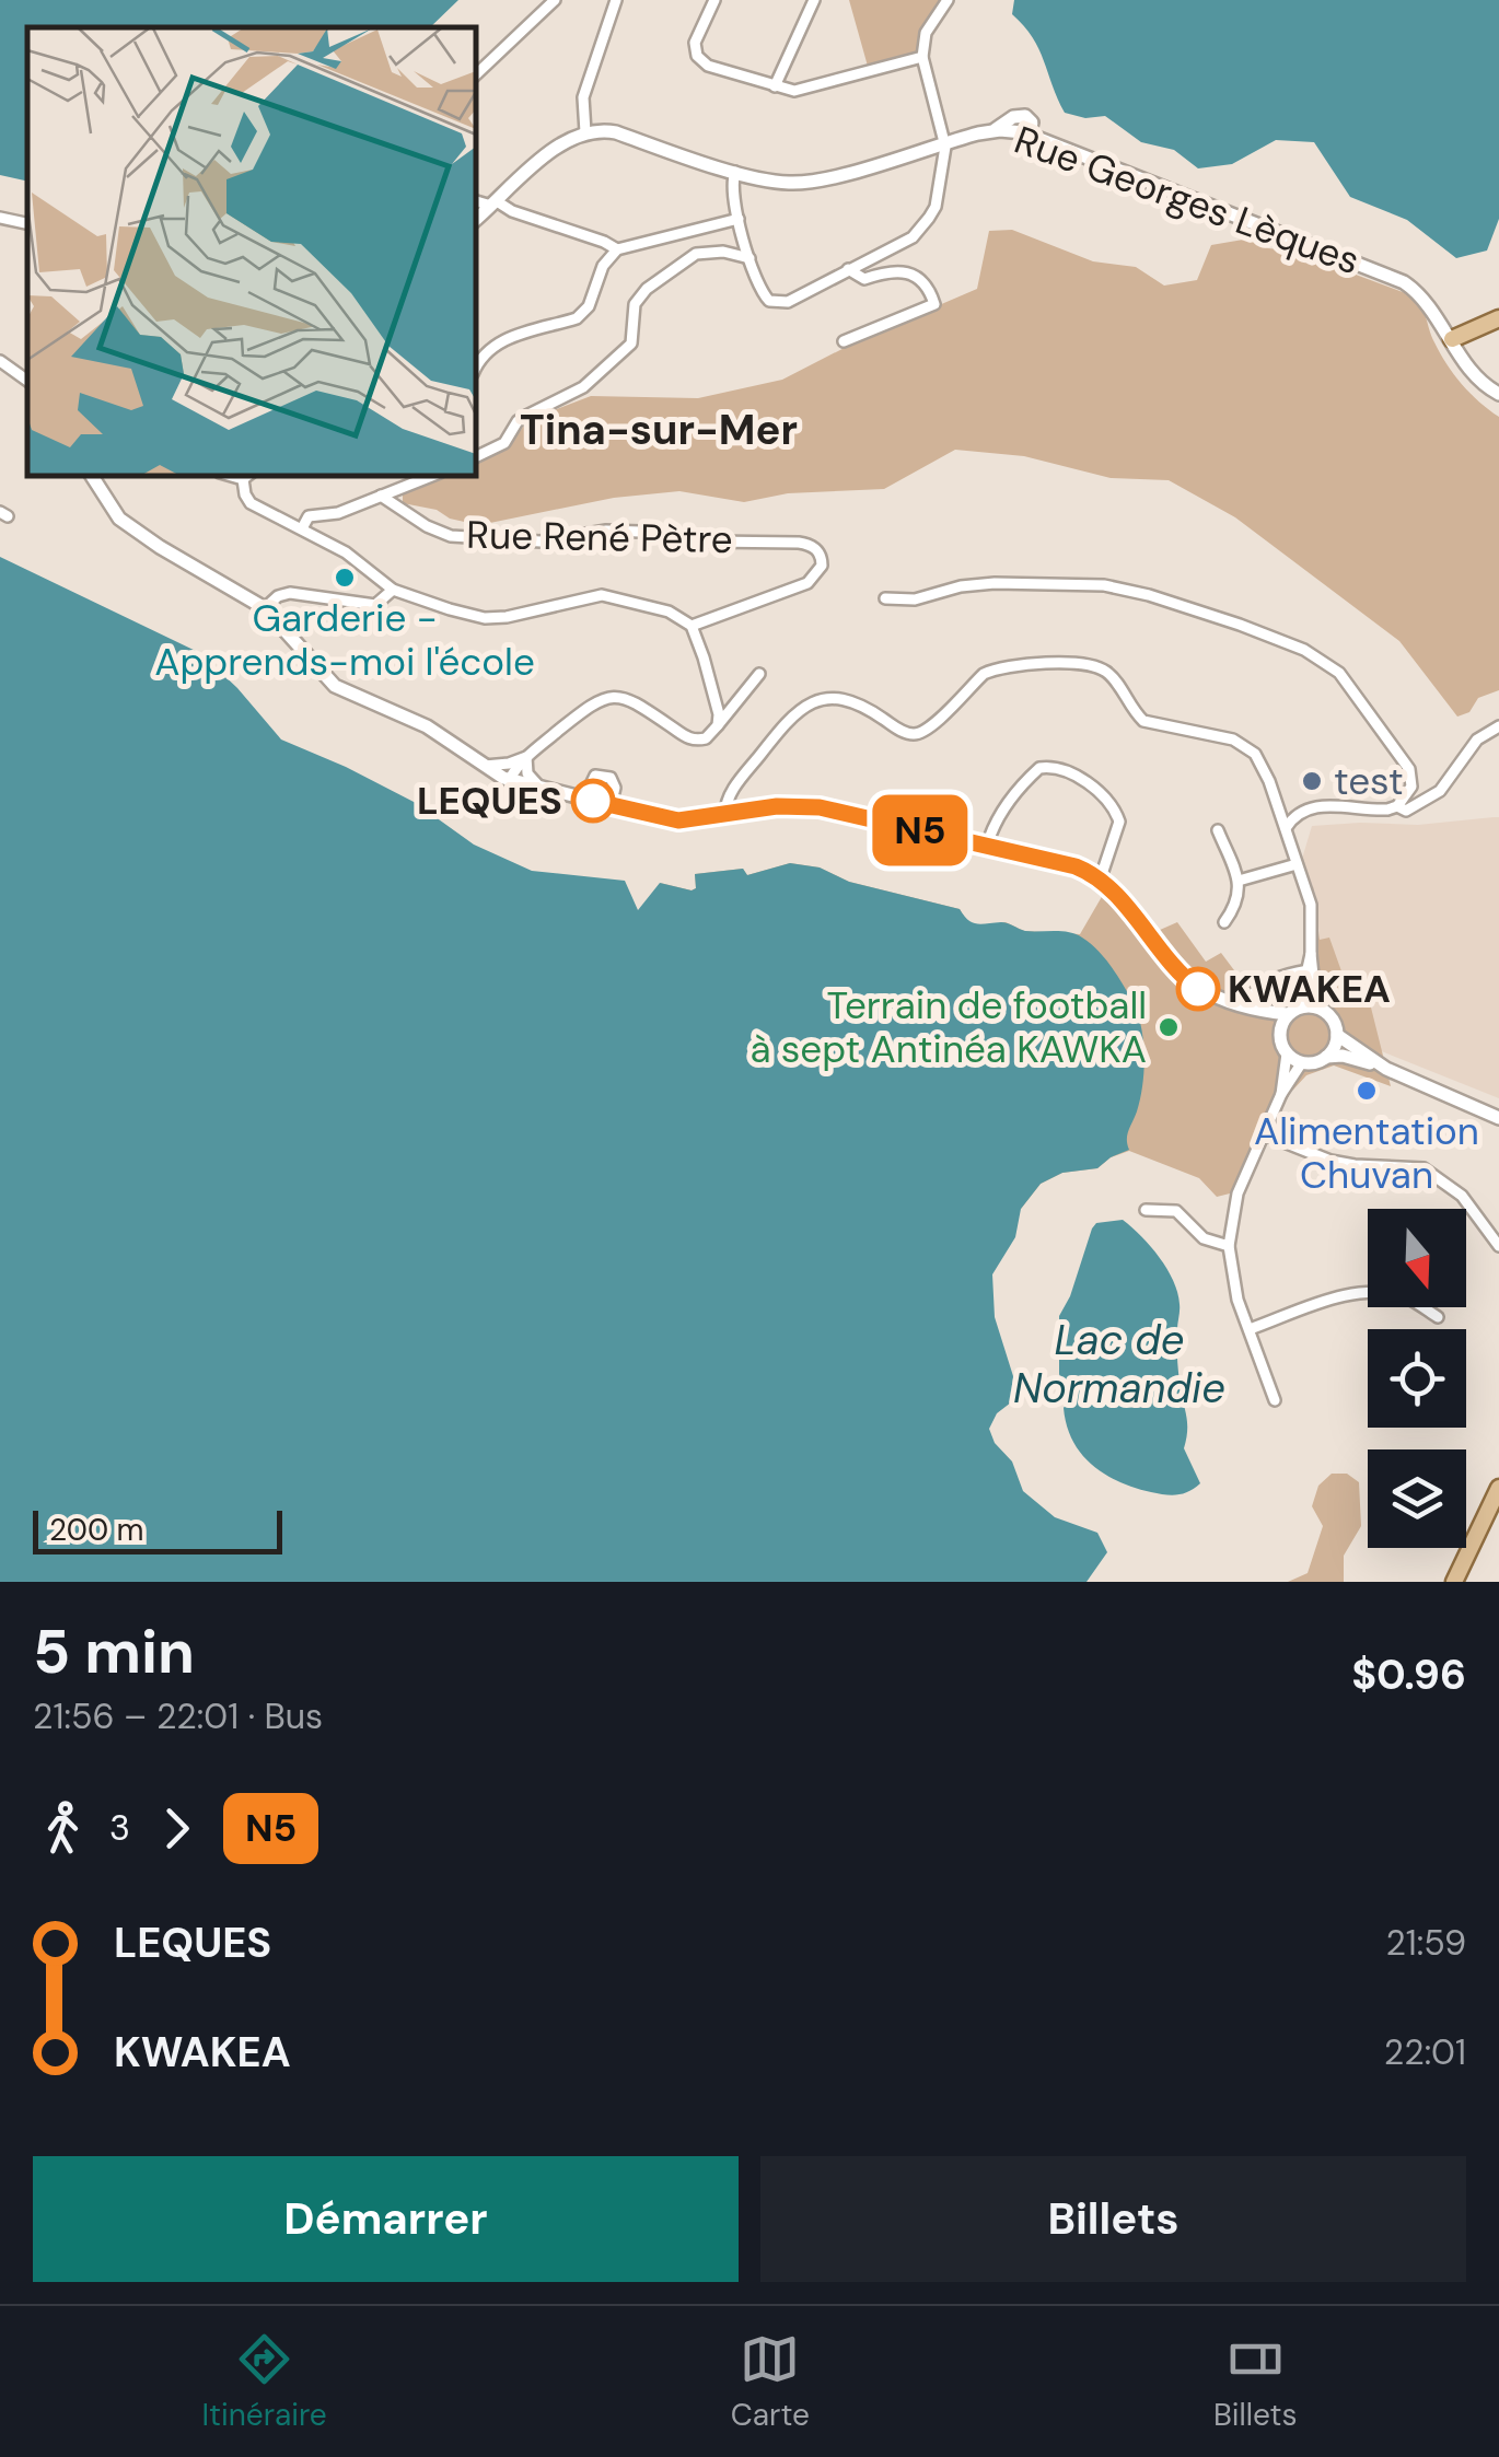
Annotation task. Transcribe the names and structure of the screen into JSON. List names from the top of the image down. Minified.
{"streets":{"main road":["Rue Georges Lèques"],"street":["Rue René Pètre"]},"districts":["Tina-sur-Mer"],"water":["Lac de Normandie"],"places":["Garderie - Apprends-moi l'école","test","LEQUES","KWAKEA","Terrain de football à sept Antinéa KAWKA","Alimentation Chuvan"],"lines":["bus line N5"],"scale_bar":"200 m","north":"bottom","page":{"on_map":"N5","scale":"200 m","heading":["5 min","21:56 – 22:01 · Bus","$0.96"],"legs":["3","N5"],"list":[{"name":"LEQUES","value":"21:59"},{"name":"KWAKEA","value":"22:01"}],"buttons":["Démarrer","Billets"],"tabs":["Itinéraire","Carte","Billets"]}}
